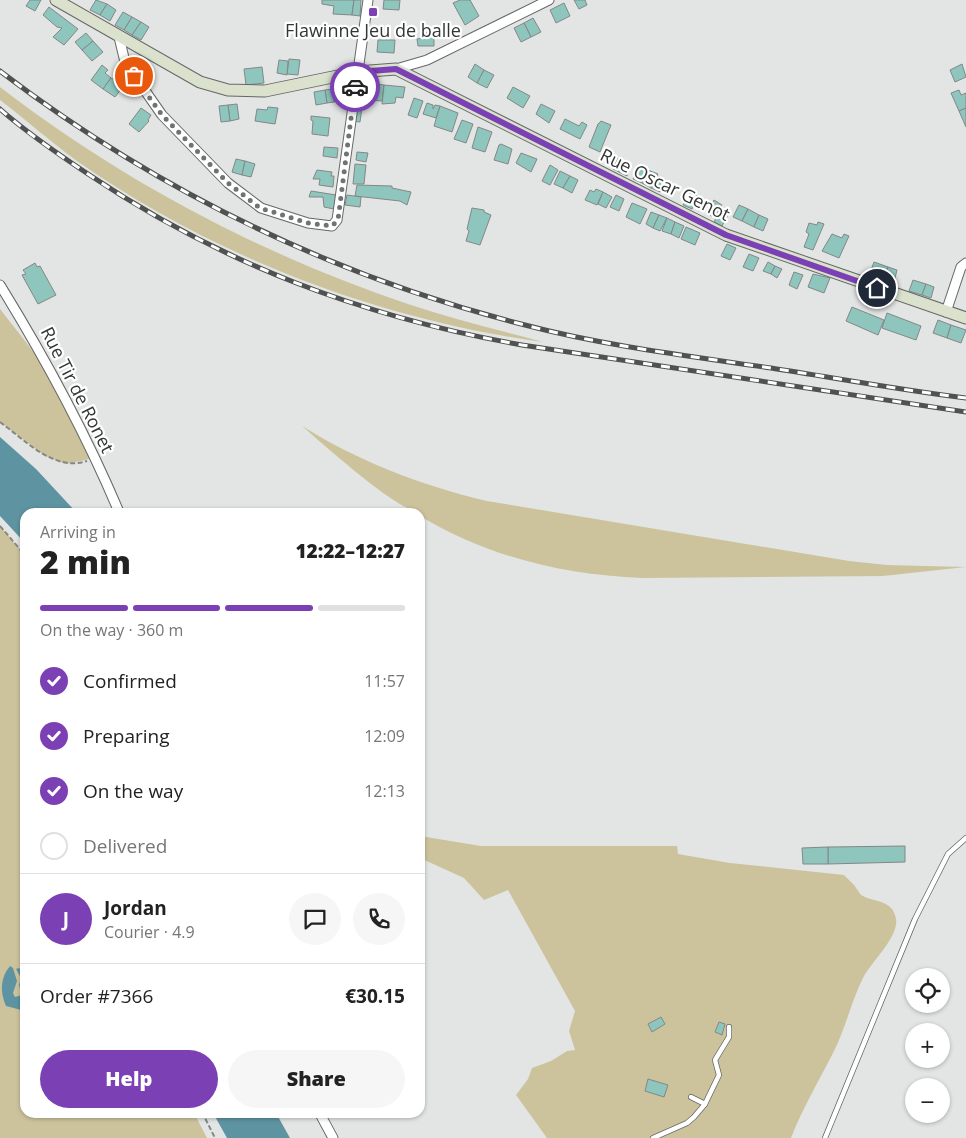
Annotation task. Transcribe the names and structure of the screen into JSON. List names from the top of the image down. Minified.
{"streets":{"street":["Rue Oscar Genot","Rue Tir de Ronet"]},"places":{"transit":["Flawinne Jeu de balle"]},"page":{"heading":["2 min","Arriving in","12:22–12:27"],"panel":["Jordan","Courier · 4.9","Order #7366","€30.15"],"bar":"On the way · 360 m","list":[["Confirmed","11:57"],["Preparing","12:09"],["On the way","12:13"],"Delivered"],"round":"J","map_buttons":["+","−"],"buttons":["Help","Share"]}}
